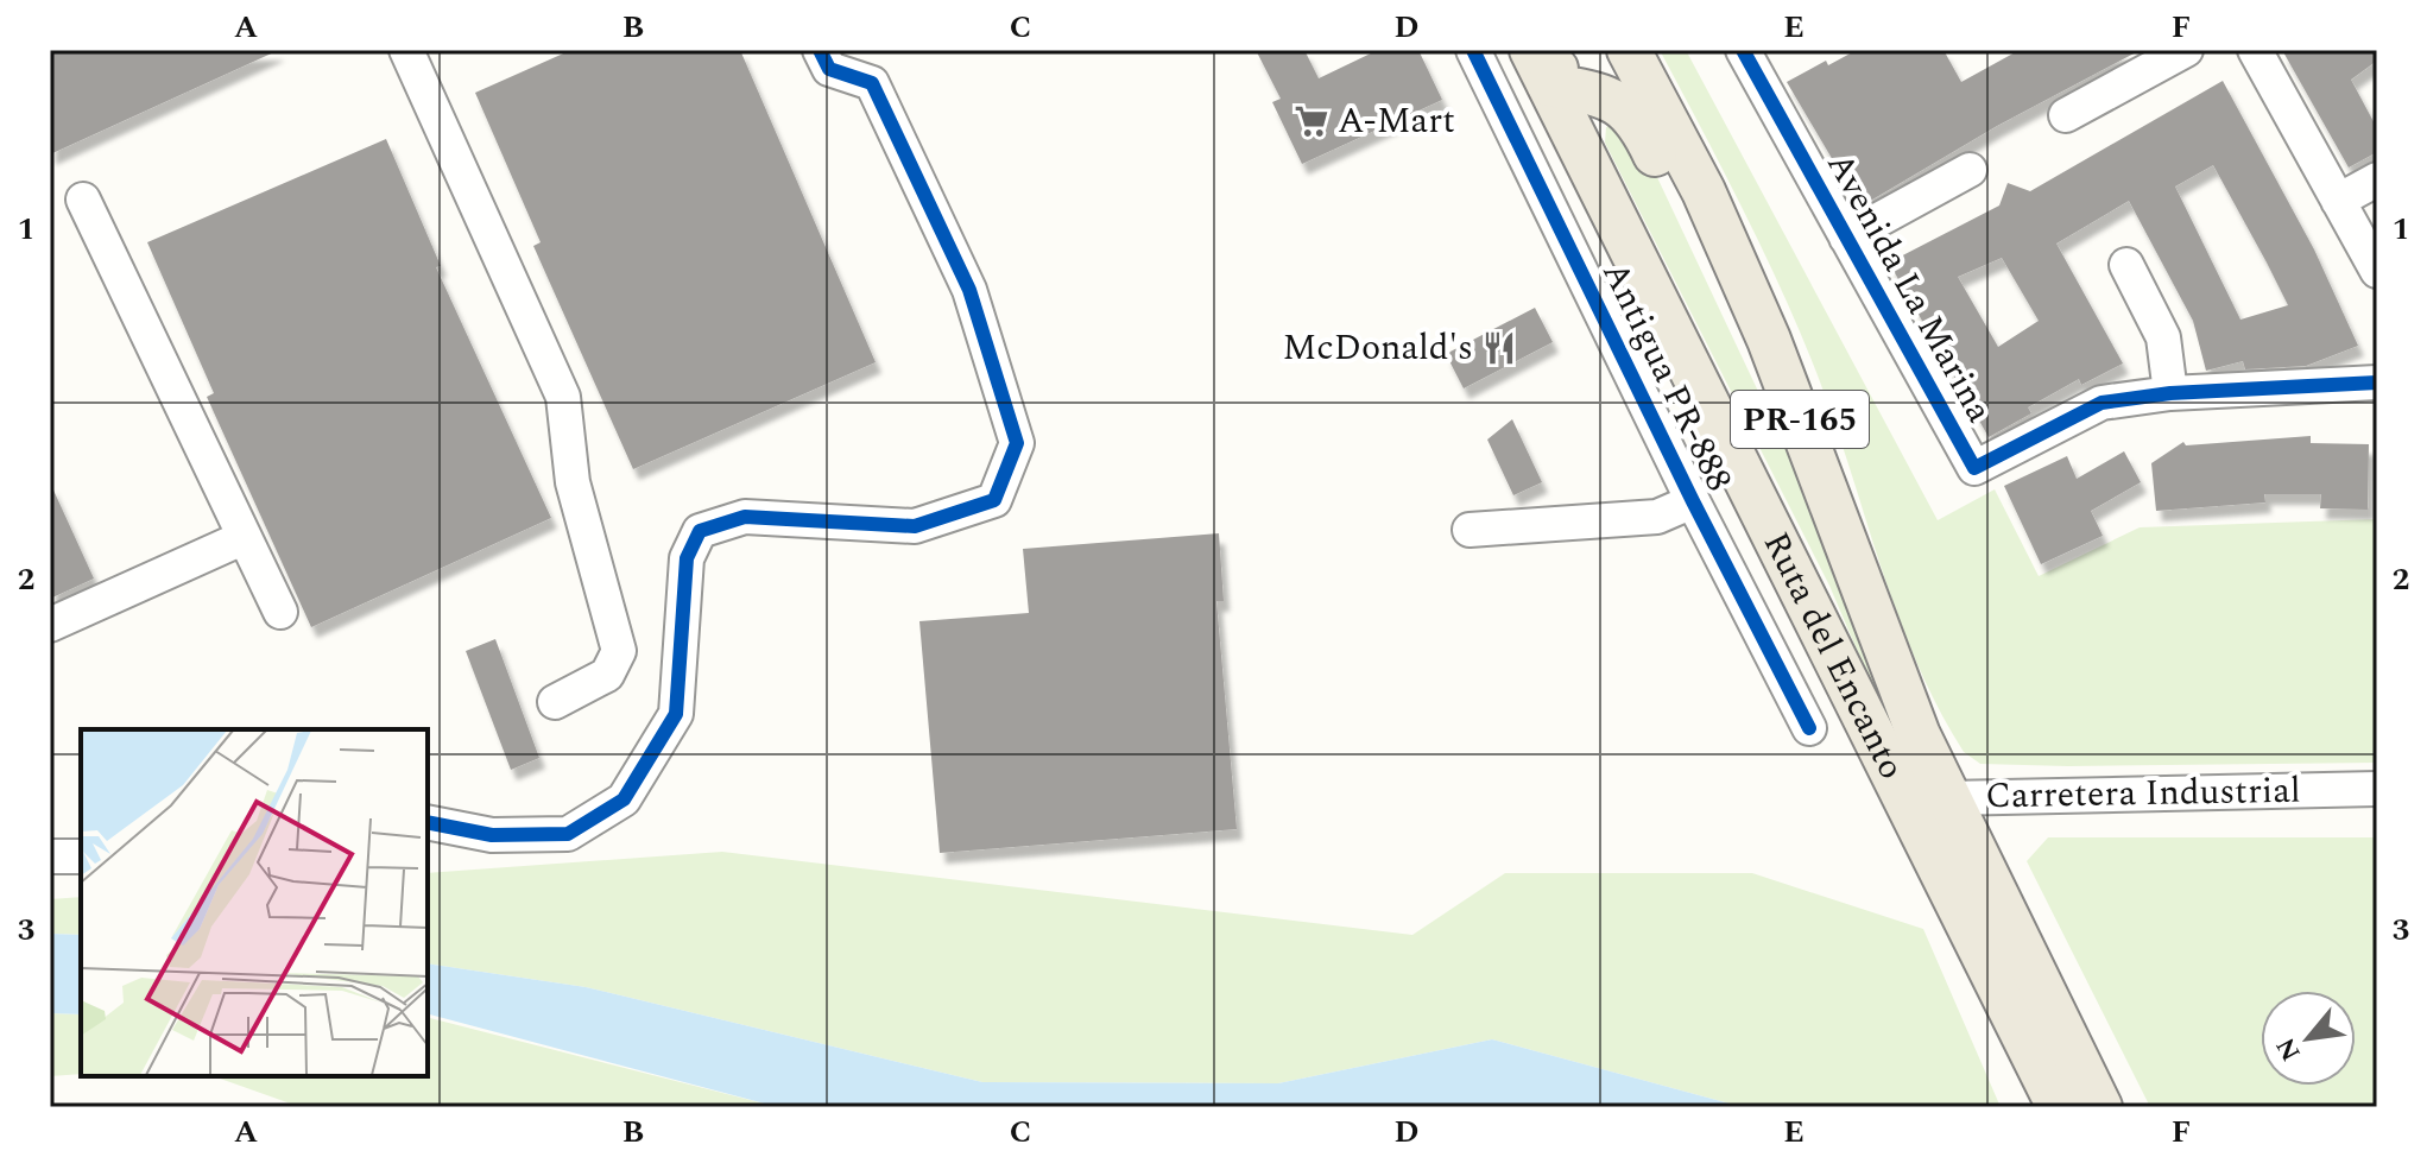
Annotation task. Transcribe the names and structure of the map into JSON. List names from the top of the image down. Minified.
{"streets":{"main road":["PR-165","Ruta del Encanto"],"street":["Avenida La Marina","Antigua PR-888","Carretera Industrial"]},"crossings":[["Ruta del Encanto","Carretera Industrial"]],"places":{"supermarket":["A-Mart"],"restaurant":["McDonald's"]},"north":"bottom left","grid":{"columns":["A","B","C","D","E","F"],"rows":["1","2","3"]}}
